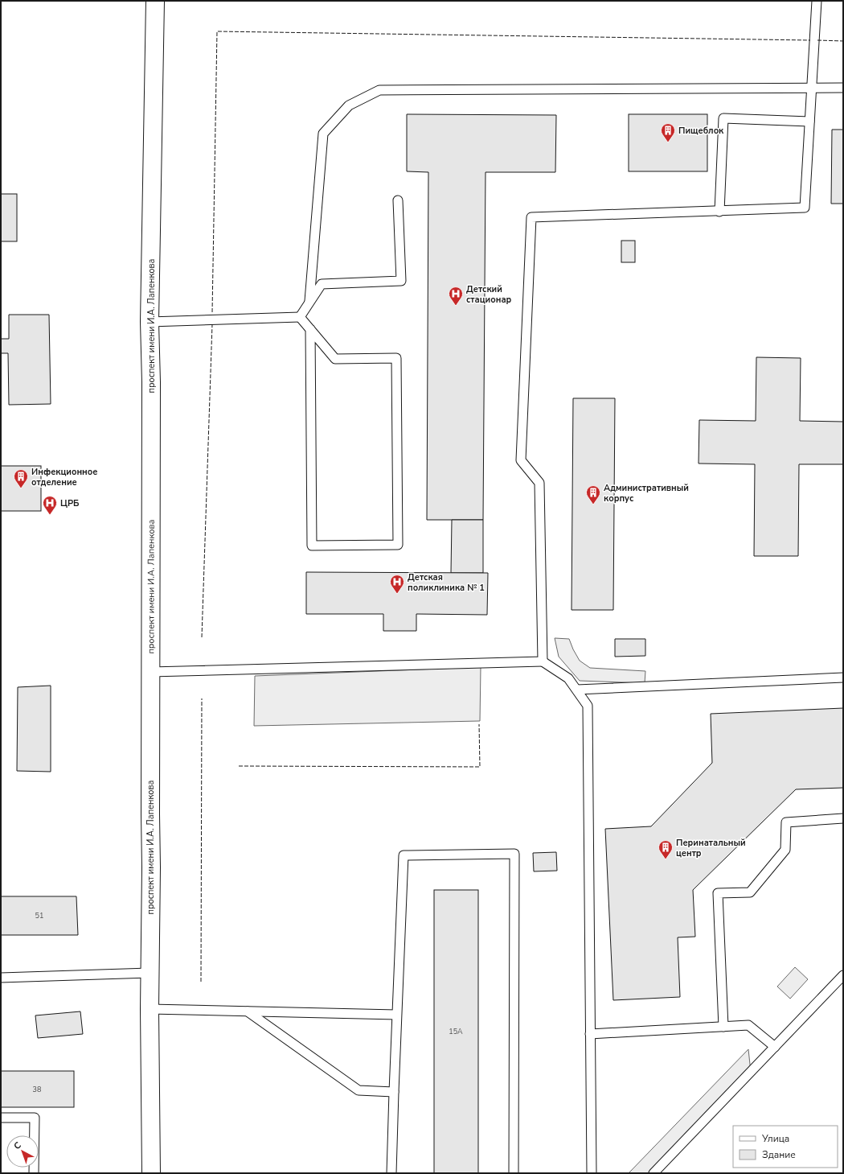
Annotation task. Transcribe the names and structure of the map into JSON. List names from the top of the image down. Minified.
{"streets":{"main road":["проспект имени И.А. Лапенкова"]},"places":{"building":["Пищеблок","Инфекционное отделение","Административный корпус","Перинатальный центр"],"hospital":["Детский стационар","ЦРБ","Детская поликлиника № 1"]},"house_numbers":["51","15А","38"],"legend":["Улица","Здание"],"north":"top left"}
